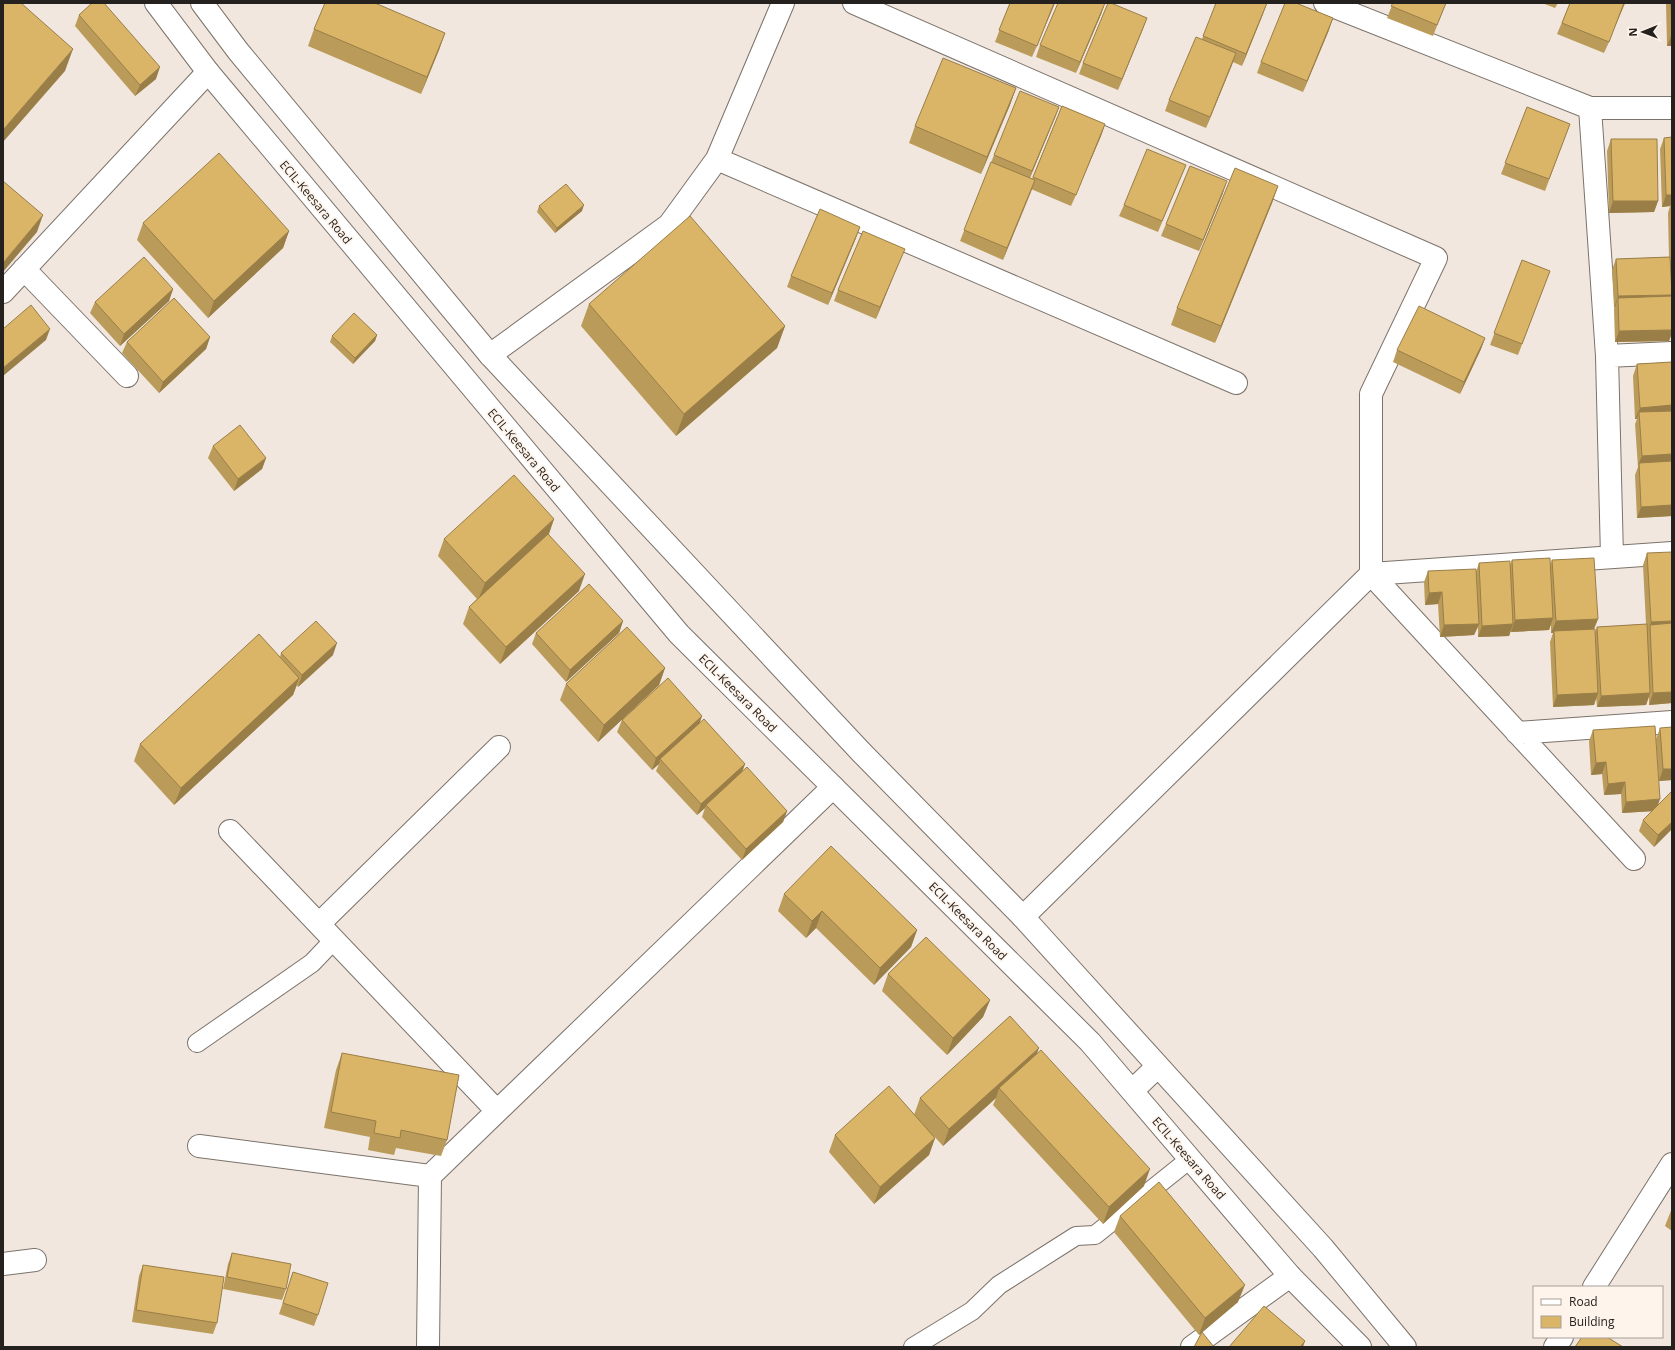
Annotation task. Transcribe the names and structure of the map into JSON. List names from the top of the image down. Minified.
{"streets":{"street":["ECIL-Keesara Road"]},"legend":["Road","Building"],"north":"left"}
